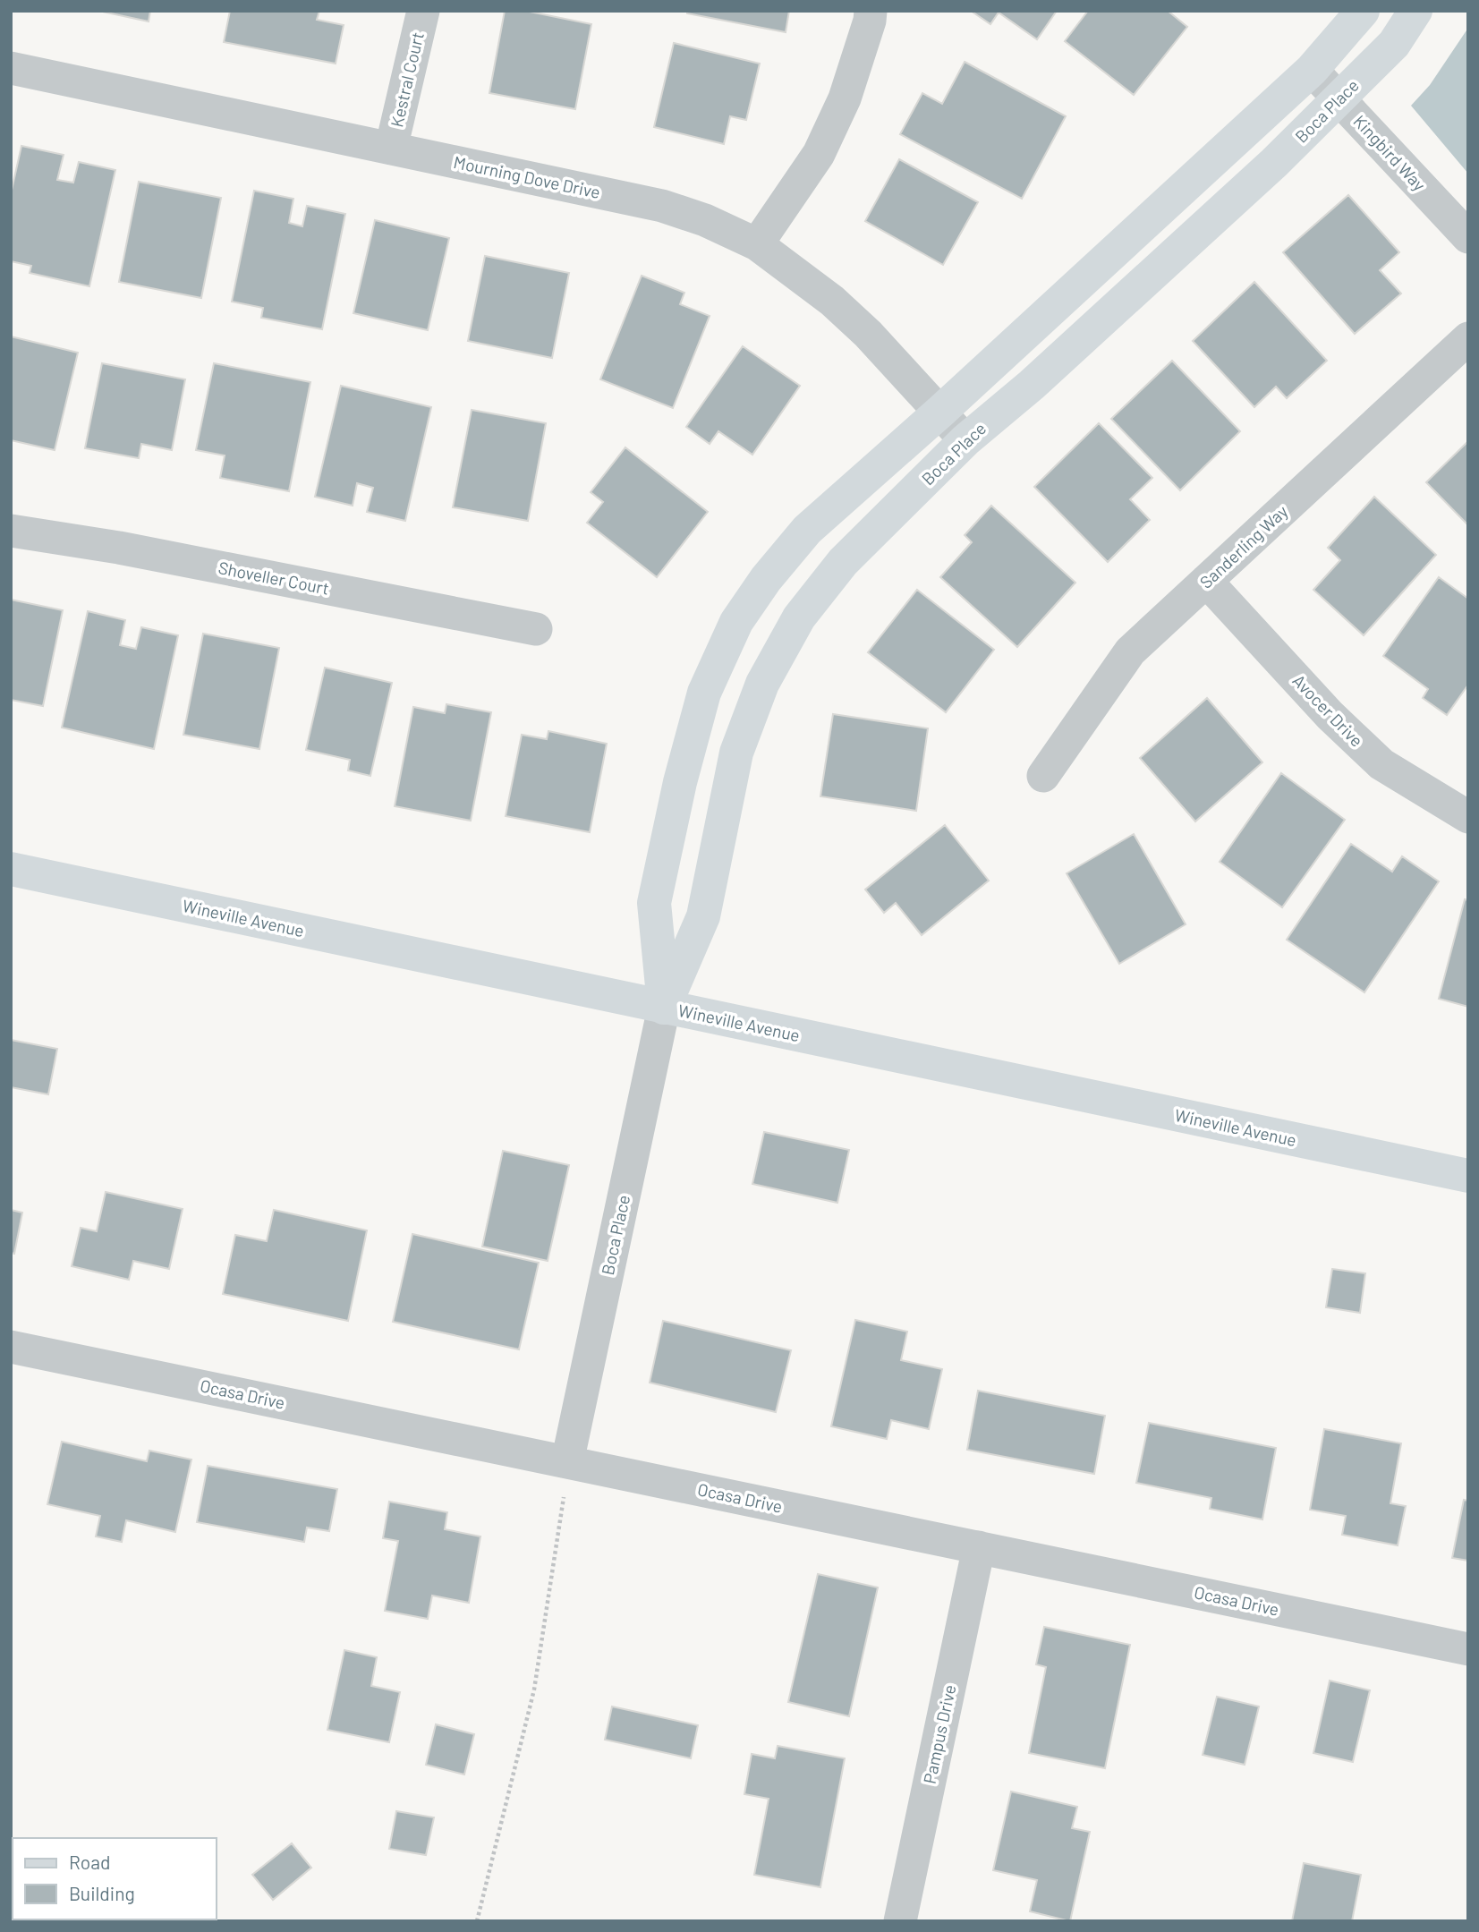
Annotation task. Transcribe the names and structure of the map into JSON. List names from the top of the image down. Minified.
{"streets":{"street":["Kestral Court","Boca Place","Kingbird Way","Mourning Dove Drive","Sanderling Way","Shoveller Court","Avocer Drive","Wineville Avenue","Ocasa Drive","Pampus Drive"]},"crossings":[["Kestral Court","Mourning Dove Drive"],["Boca Place","Kingbird Way"],["Boca Place","Mourning Dove Drive"],["Boca Place","Wineville Avenue"],["Boca Place","Ocasa Drive"],["Sanderling Way","Avocer Drive"],["Ocasa Drive","Pampus Drive"]],"legend":["Road","Building"]}
